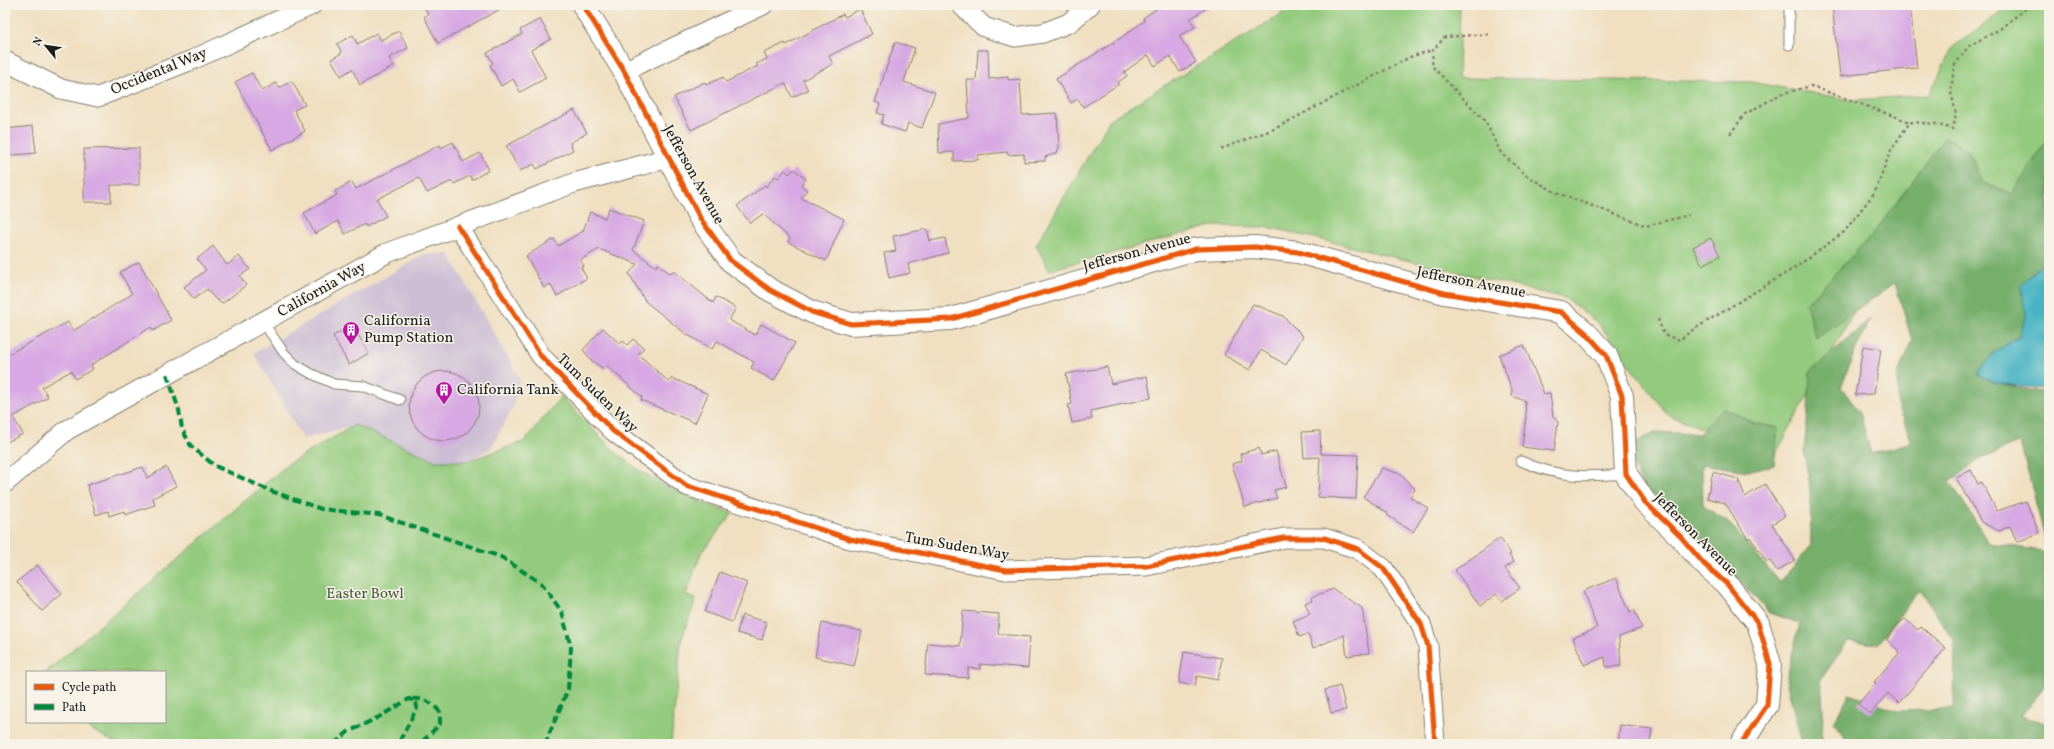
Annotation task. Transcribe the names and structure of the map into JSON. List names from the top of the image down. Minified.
{"streets":{"street":["Occidental Way","Jefferson Avenue","California Way","Tum Suden Way"]},"crossings":[["Jefferson Avenue","California Way"],["California Way","Tum Suden Way"]],"parks":["Easter Bowl"],"places":{"building":["California Pump Station","California Tank"]},"legend":["Cycle path","Path"],"north":"top left"}
